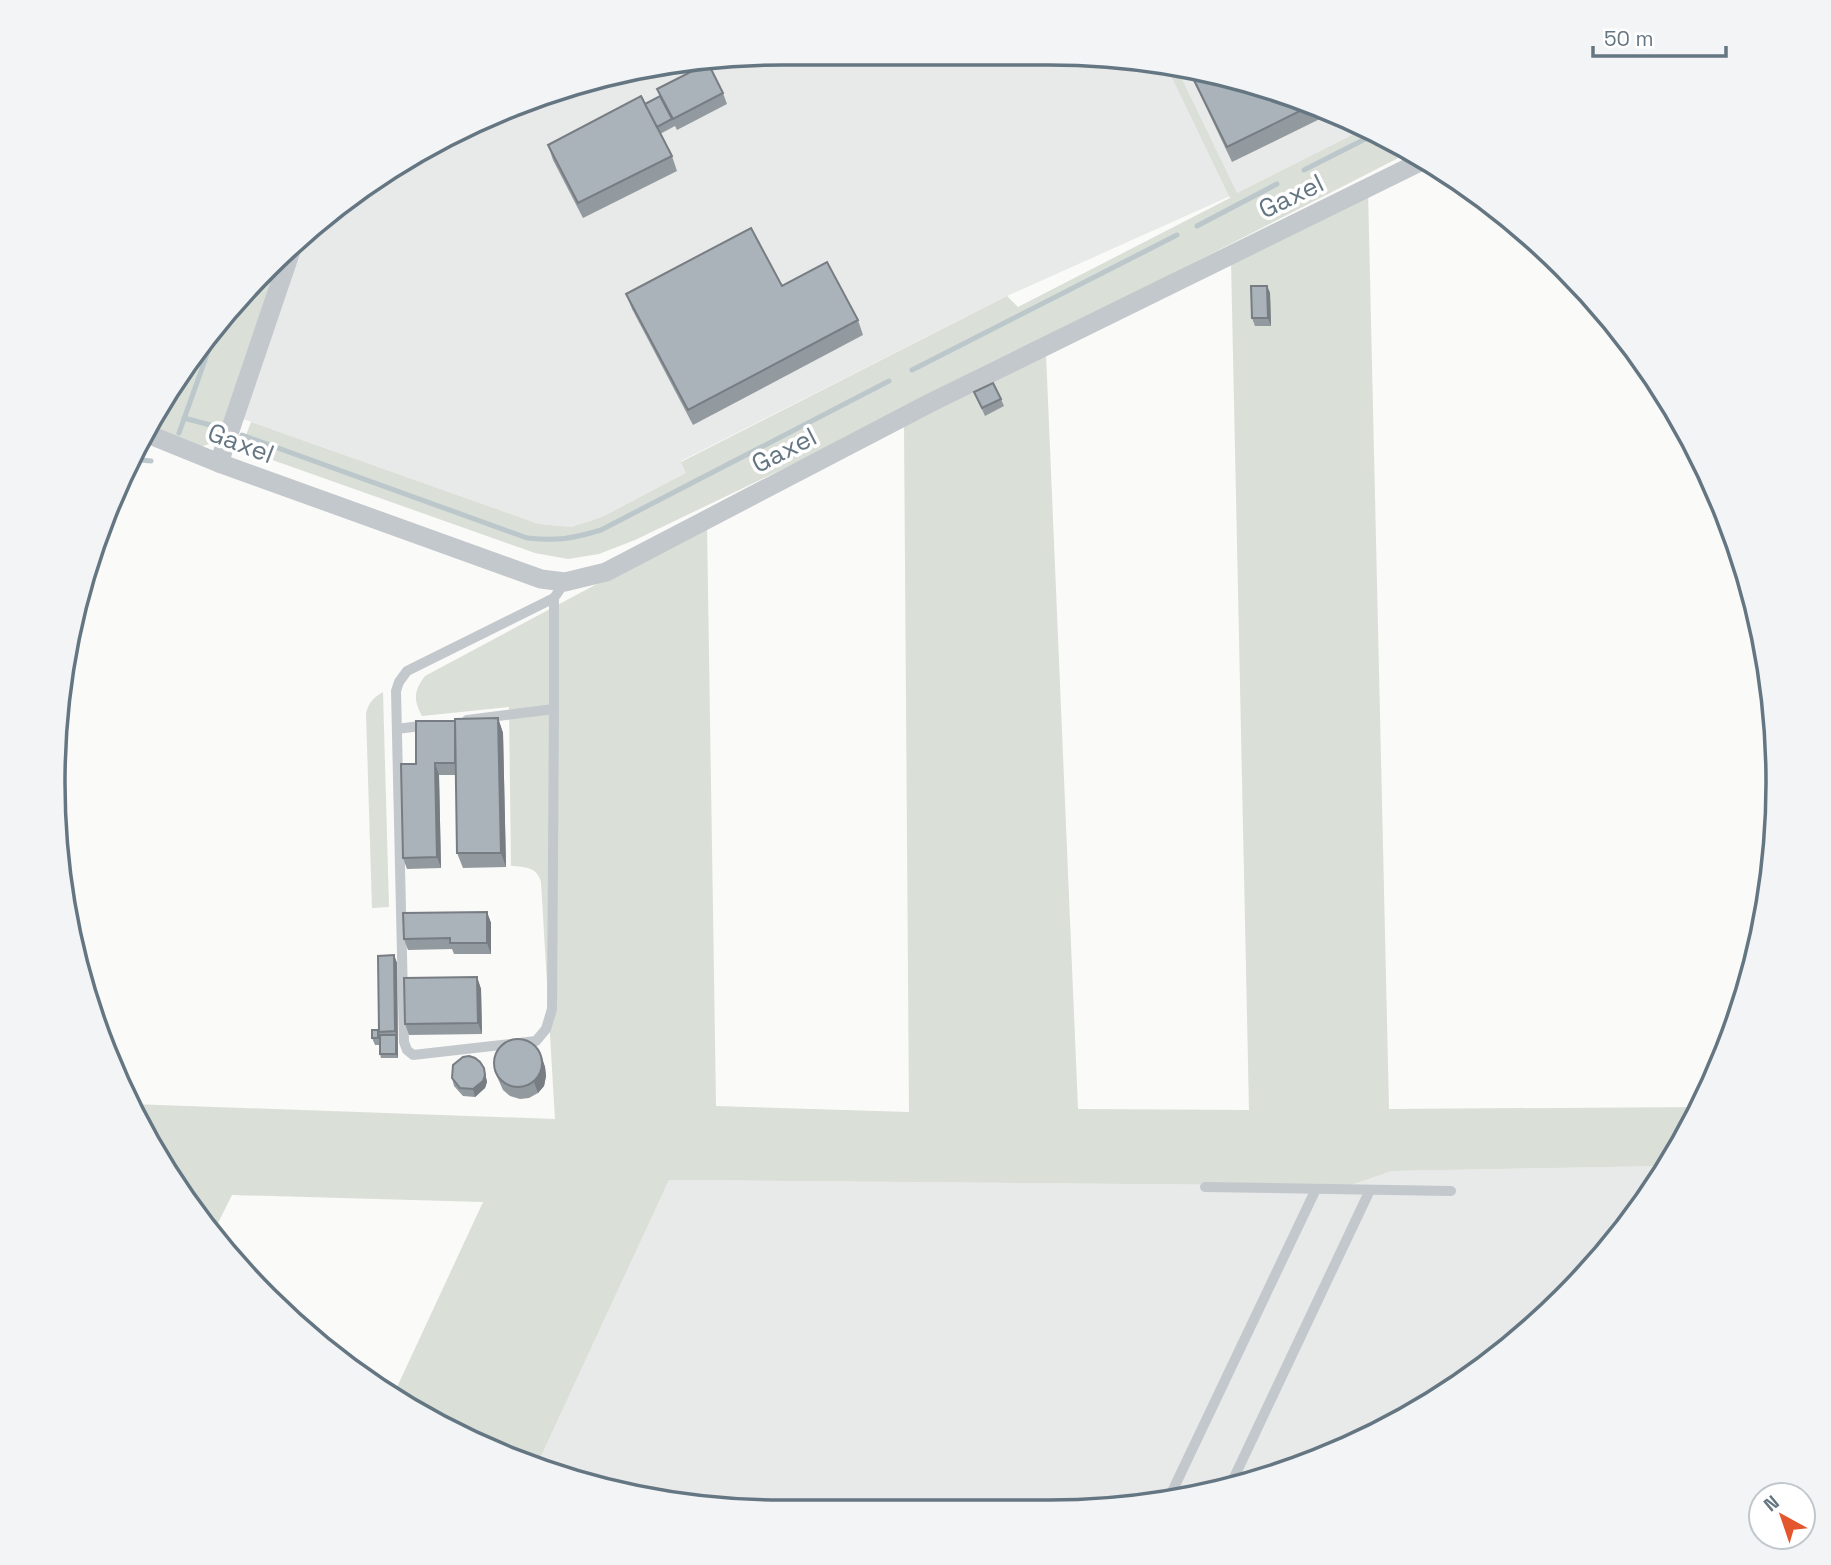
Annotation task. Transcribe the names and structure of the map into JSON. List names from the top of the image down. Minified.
{"streets":{"street":["Gaxel"]},"scale_bar":"50 m","north":"top left"}
